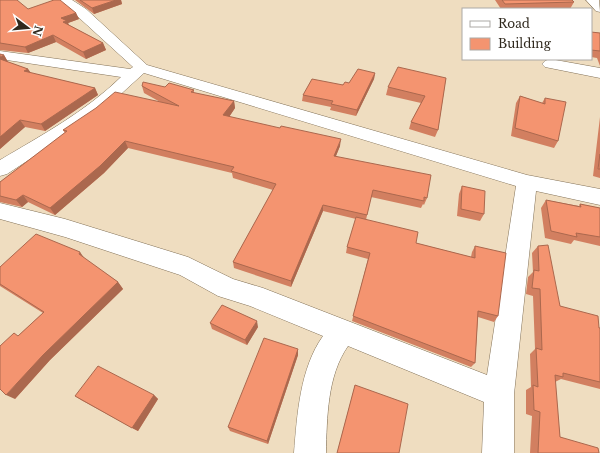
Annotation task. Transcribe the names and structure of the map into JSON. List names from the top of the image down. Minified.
{"legend":["Road","Building"],"north":"right"}
